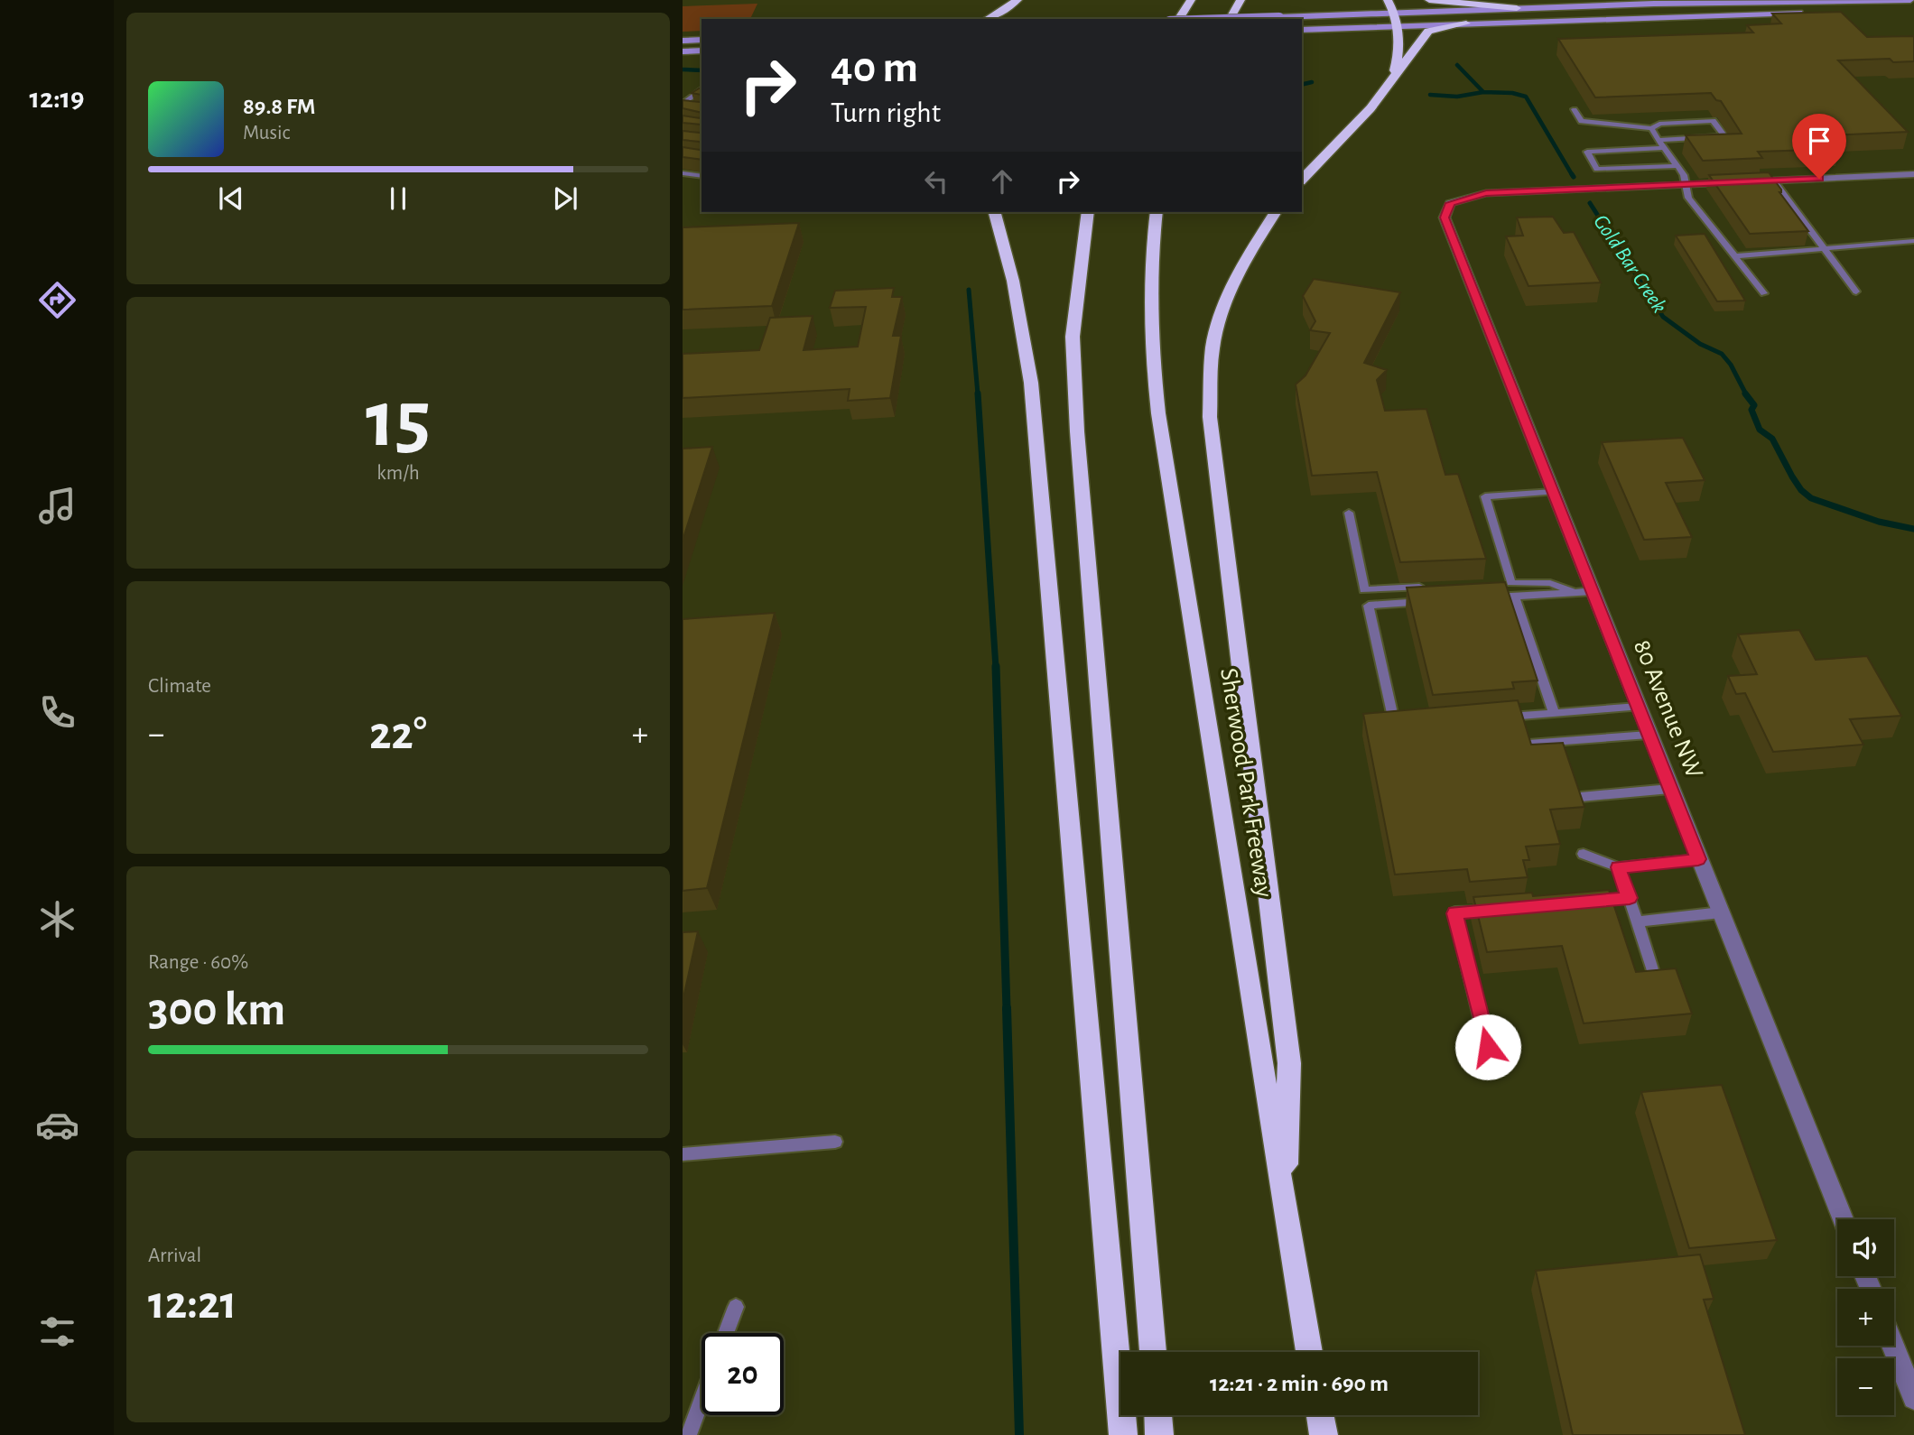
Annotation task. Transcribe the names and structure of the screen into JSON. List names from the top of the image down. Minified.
{"streets":{"highway":["Sherwood Park Freeway"],"street":["80 Avenue NW"]},"water":["Gold Bar Creek"],"page":{"tabs":"12:19","turn":["40 m","Turn right"],"song":["89.8 FM","Music"],"tile":[["15","km/h"],"Climate",["Range · 60%","300 km"],["Arrival","12:21"]],"heat":["−","22°","+"],"map_buttons":["+","−"],"limit":"20","trip":"12:21 · 2 min · 690 m"}}
